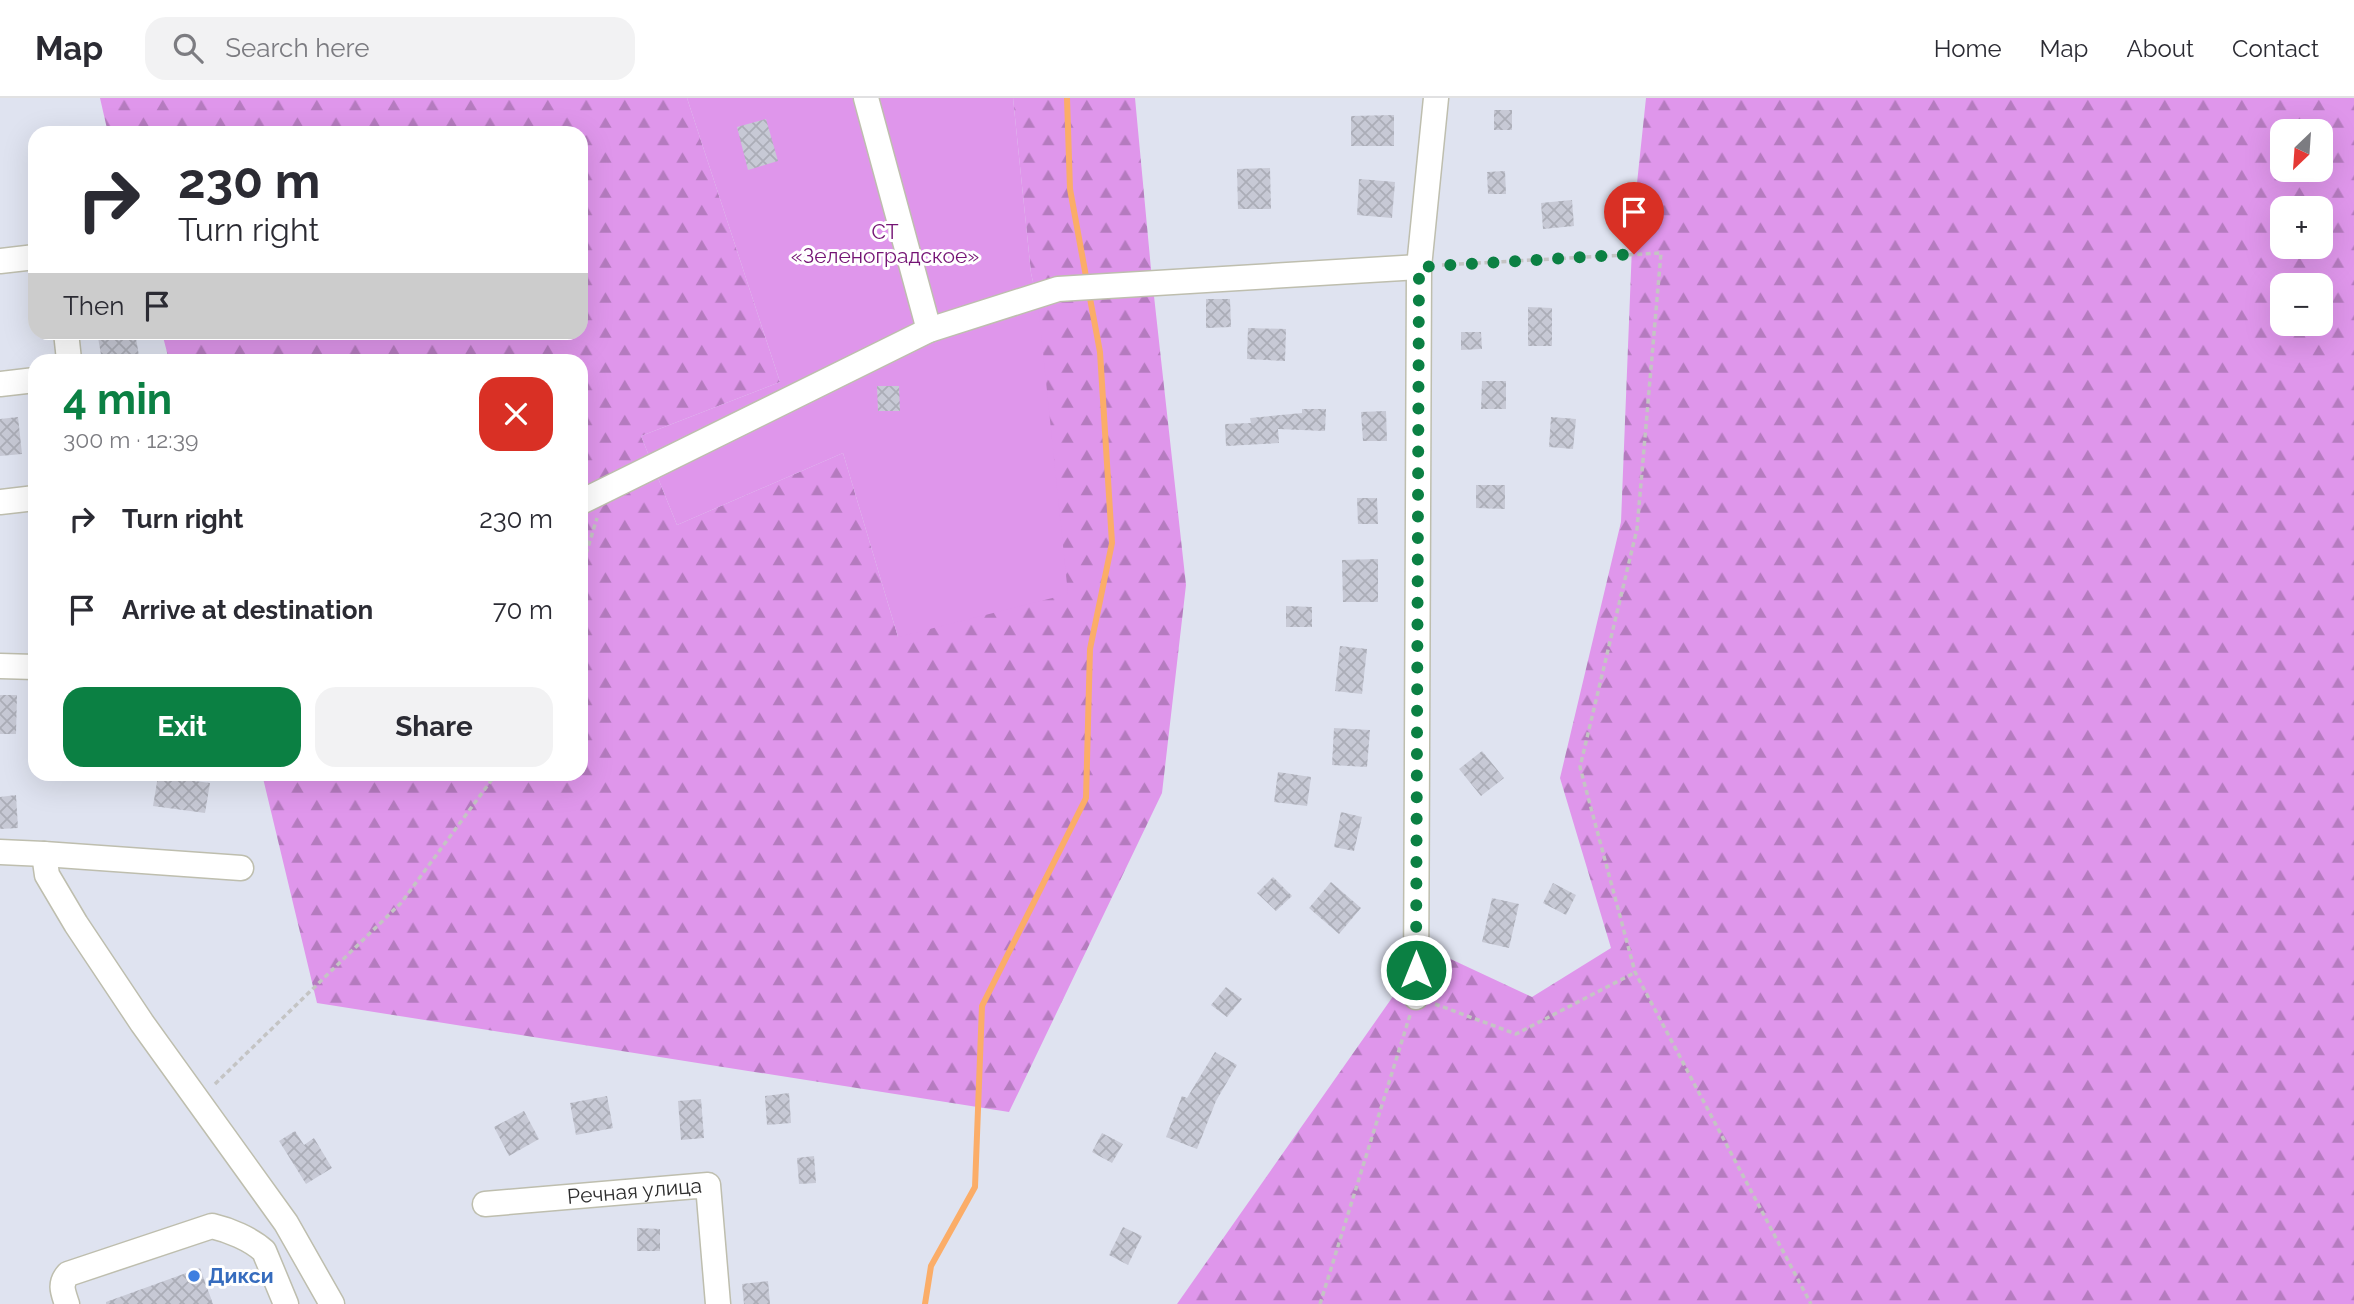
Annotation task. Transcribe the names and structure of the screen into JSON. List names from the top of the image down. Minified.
{"streets":{"street":["Речная улица"]},"parks":["СТ «Зеленоградское»"],"places":["Дикси"],"north":"bottom left","page":{"header":"Map","search":"Search here","nav":["Home","Map","About","Contact"],"map_buttons":["+","−"],"turn":["230 m","Turn right"],"then":"Then","heading":["4 min","300 m · 12:39"],"list":[{"name":"Turn right","value":"230 m"},{"name":"Arrive at destination","value":"70 m"}],"buttons":["Exit","Share"]}}
